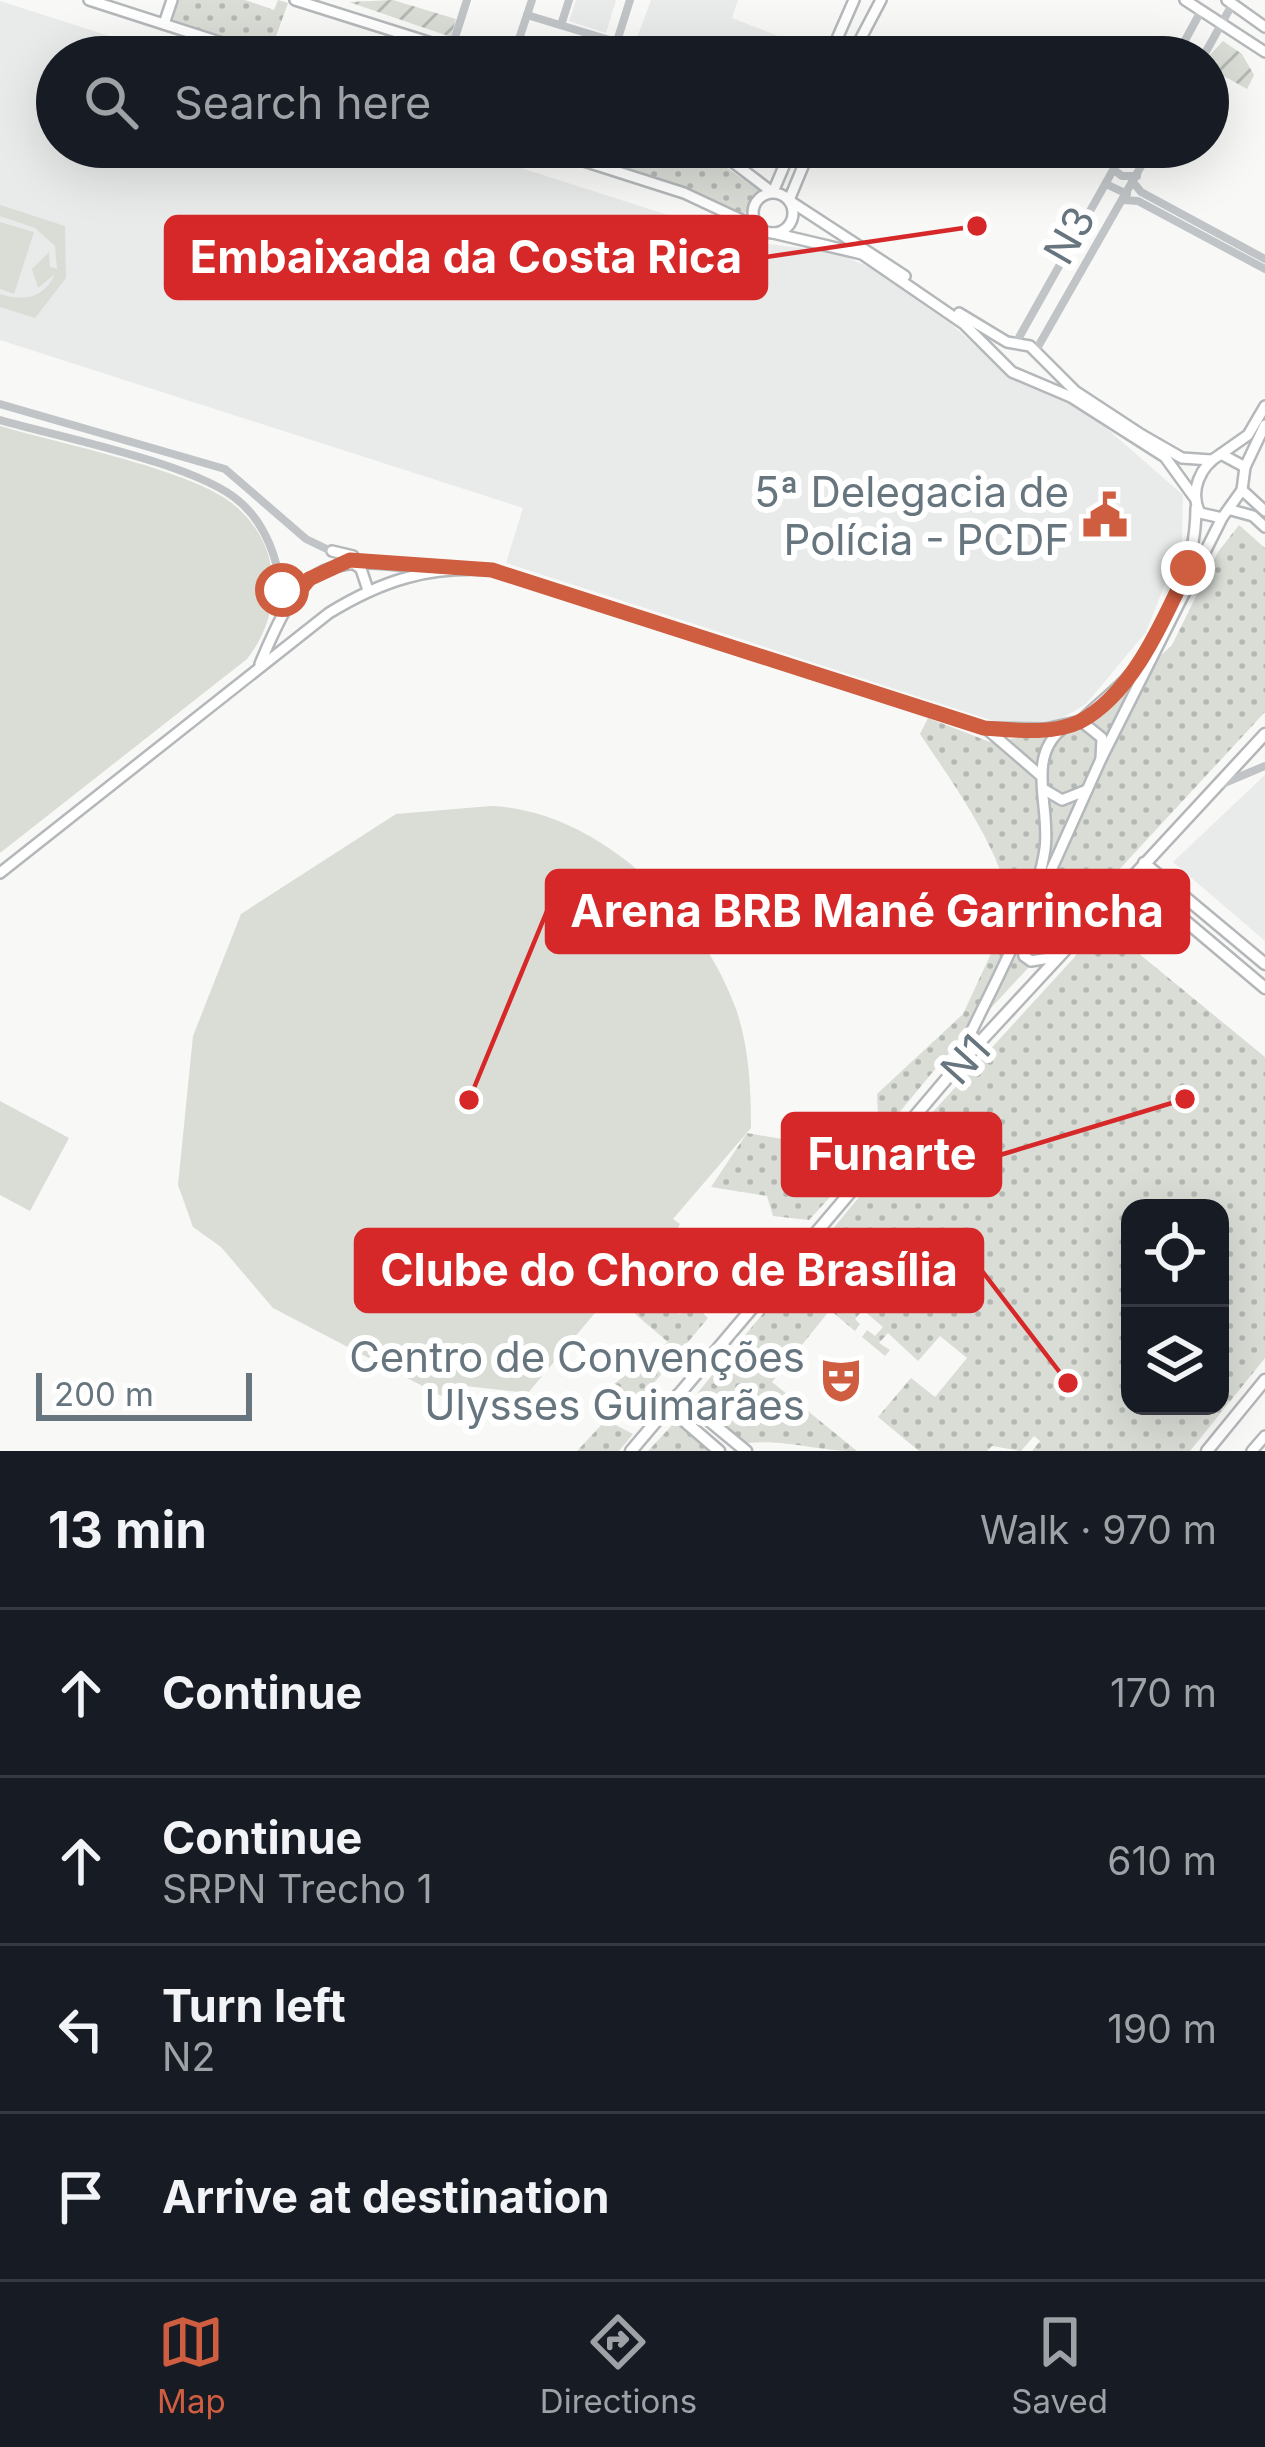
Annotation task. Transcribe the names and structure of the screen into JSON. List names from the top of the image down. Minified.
{"streets":{"highway":["N1"],"street":["N3"]},"places":{"other":["Embaixada da Costa Rica","Funarte","Arena BRB Mané Garrincha","Clube do Choro de Brasília"],"public building":["5ª Delegacia de Polícia - PCDF"],"theatre":["Centro de Convenções Ulysses Guimarães"]},"scale_bar":"200 m","page":{"search":"Search here","scale":"200 m","heading":["13 min","Walk · 970 m"],"list":[["Continue","170 m"],["Continue","SRPN Trecho 1","610 m"],["Turn left","N2","190 m"],"Arrive at destination"],"nav":["Map","Directions","Saved"]}}
